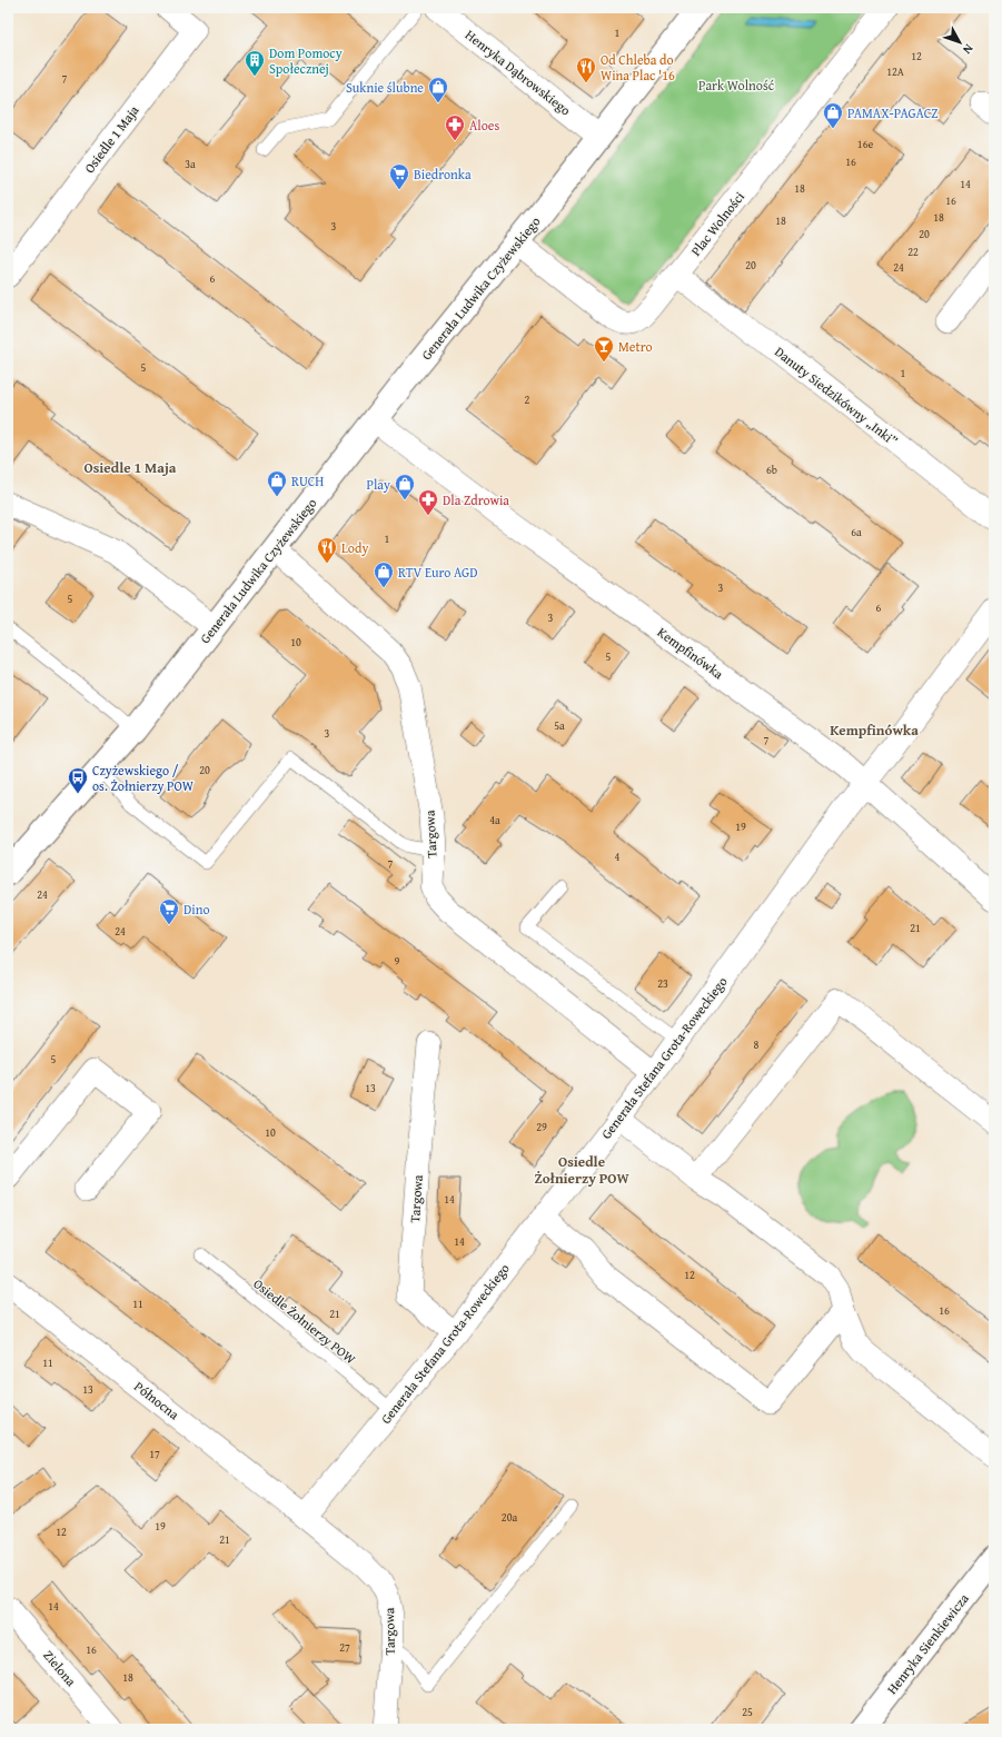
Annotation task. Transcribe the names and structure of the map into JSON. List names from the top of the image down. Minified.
{"streets":{"street":["Henryka Dąbrowskiego","Osiedle 1 Maja","Plac Wolności","Generała Ludwika Czyżewskiego","Danuty Siedzikówny „Inki”","Kempfinówka","Targowa","Generała Stefana Grota-Roweckiego","Północna","Henryka Sienkiewicza","Zielona"],"lane":["Osiedle Żołnierzy POW"]},"crossings":[["Henryka Dąbrowskiego","Generała Ludwika Czyżewskiego"],["Plac Wolności","Generała Ludwika Czyżewskiego"],["Plac Wolności","Danuty Siedzikówny „Inki”"],["Generała Ludwika Czyżewskiego","Kempfinówka"],["Generała Ludwika Czyżewskiego","Targowa"],["Kempfinówka","Generała Stefana Grota-Roweckiego"],["Targowa","Generała Stefana Grota-Roweckiego"],["Targowa","Północna"],["Generała Stefana Grota-Roweckiego","Osiedle Żołnierzy POW"],["Generała Stefana Grota-Roweckiego","Północna"]],"districts":["Osiedle 1 Maja","Kempfinówka","Osiedle Żołnierzy POW"],"parks":["Park Wolność"],"places":{"building":["Dom Pomocy Społecznej"],"restaurant":["Od Chleba do Wina Plac '16","Lody"],"shop":["Suknie ślubne","PAMAX-PAGACZ","RUCH","Play","RTV Euro AGD"],"pharmacy":["Aloes","Dla Zdrowia"],"supermarket":["Biedronka","Dino"],"bar":["Metro"],"bus stop":["Czyżewskiego / os. Żołnierzy POW"]},"house_numbers":["1","12","12A","7","16e","16","3a","14","18","16","18","18","3","20","22","20","24","6","5","1","2","6b","6a","1","3","5","6","3","10","5","5a","3","7","20","4a","19","4","7","24","21","24","9","23","8","5","13","29","10","14","14","12","11","16","21","11","13","17","20a","19","12","21","14","27","16","18","25"],"north":"bottom right"}
